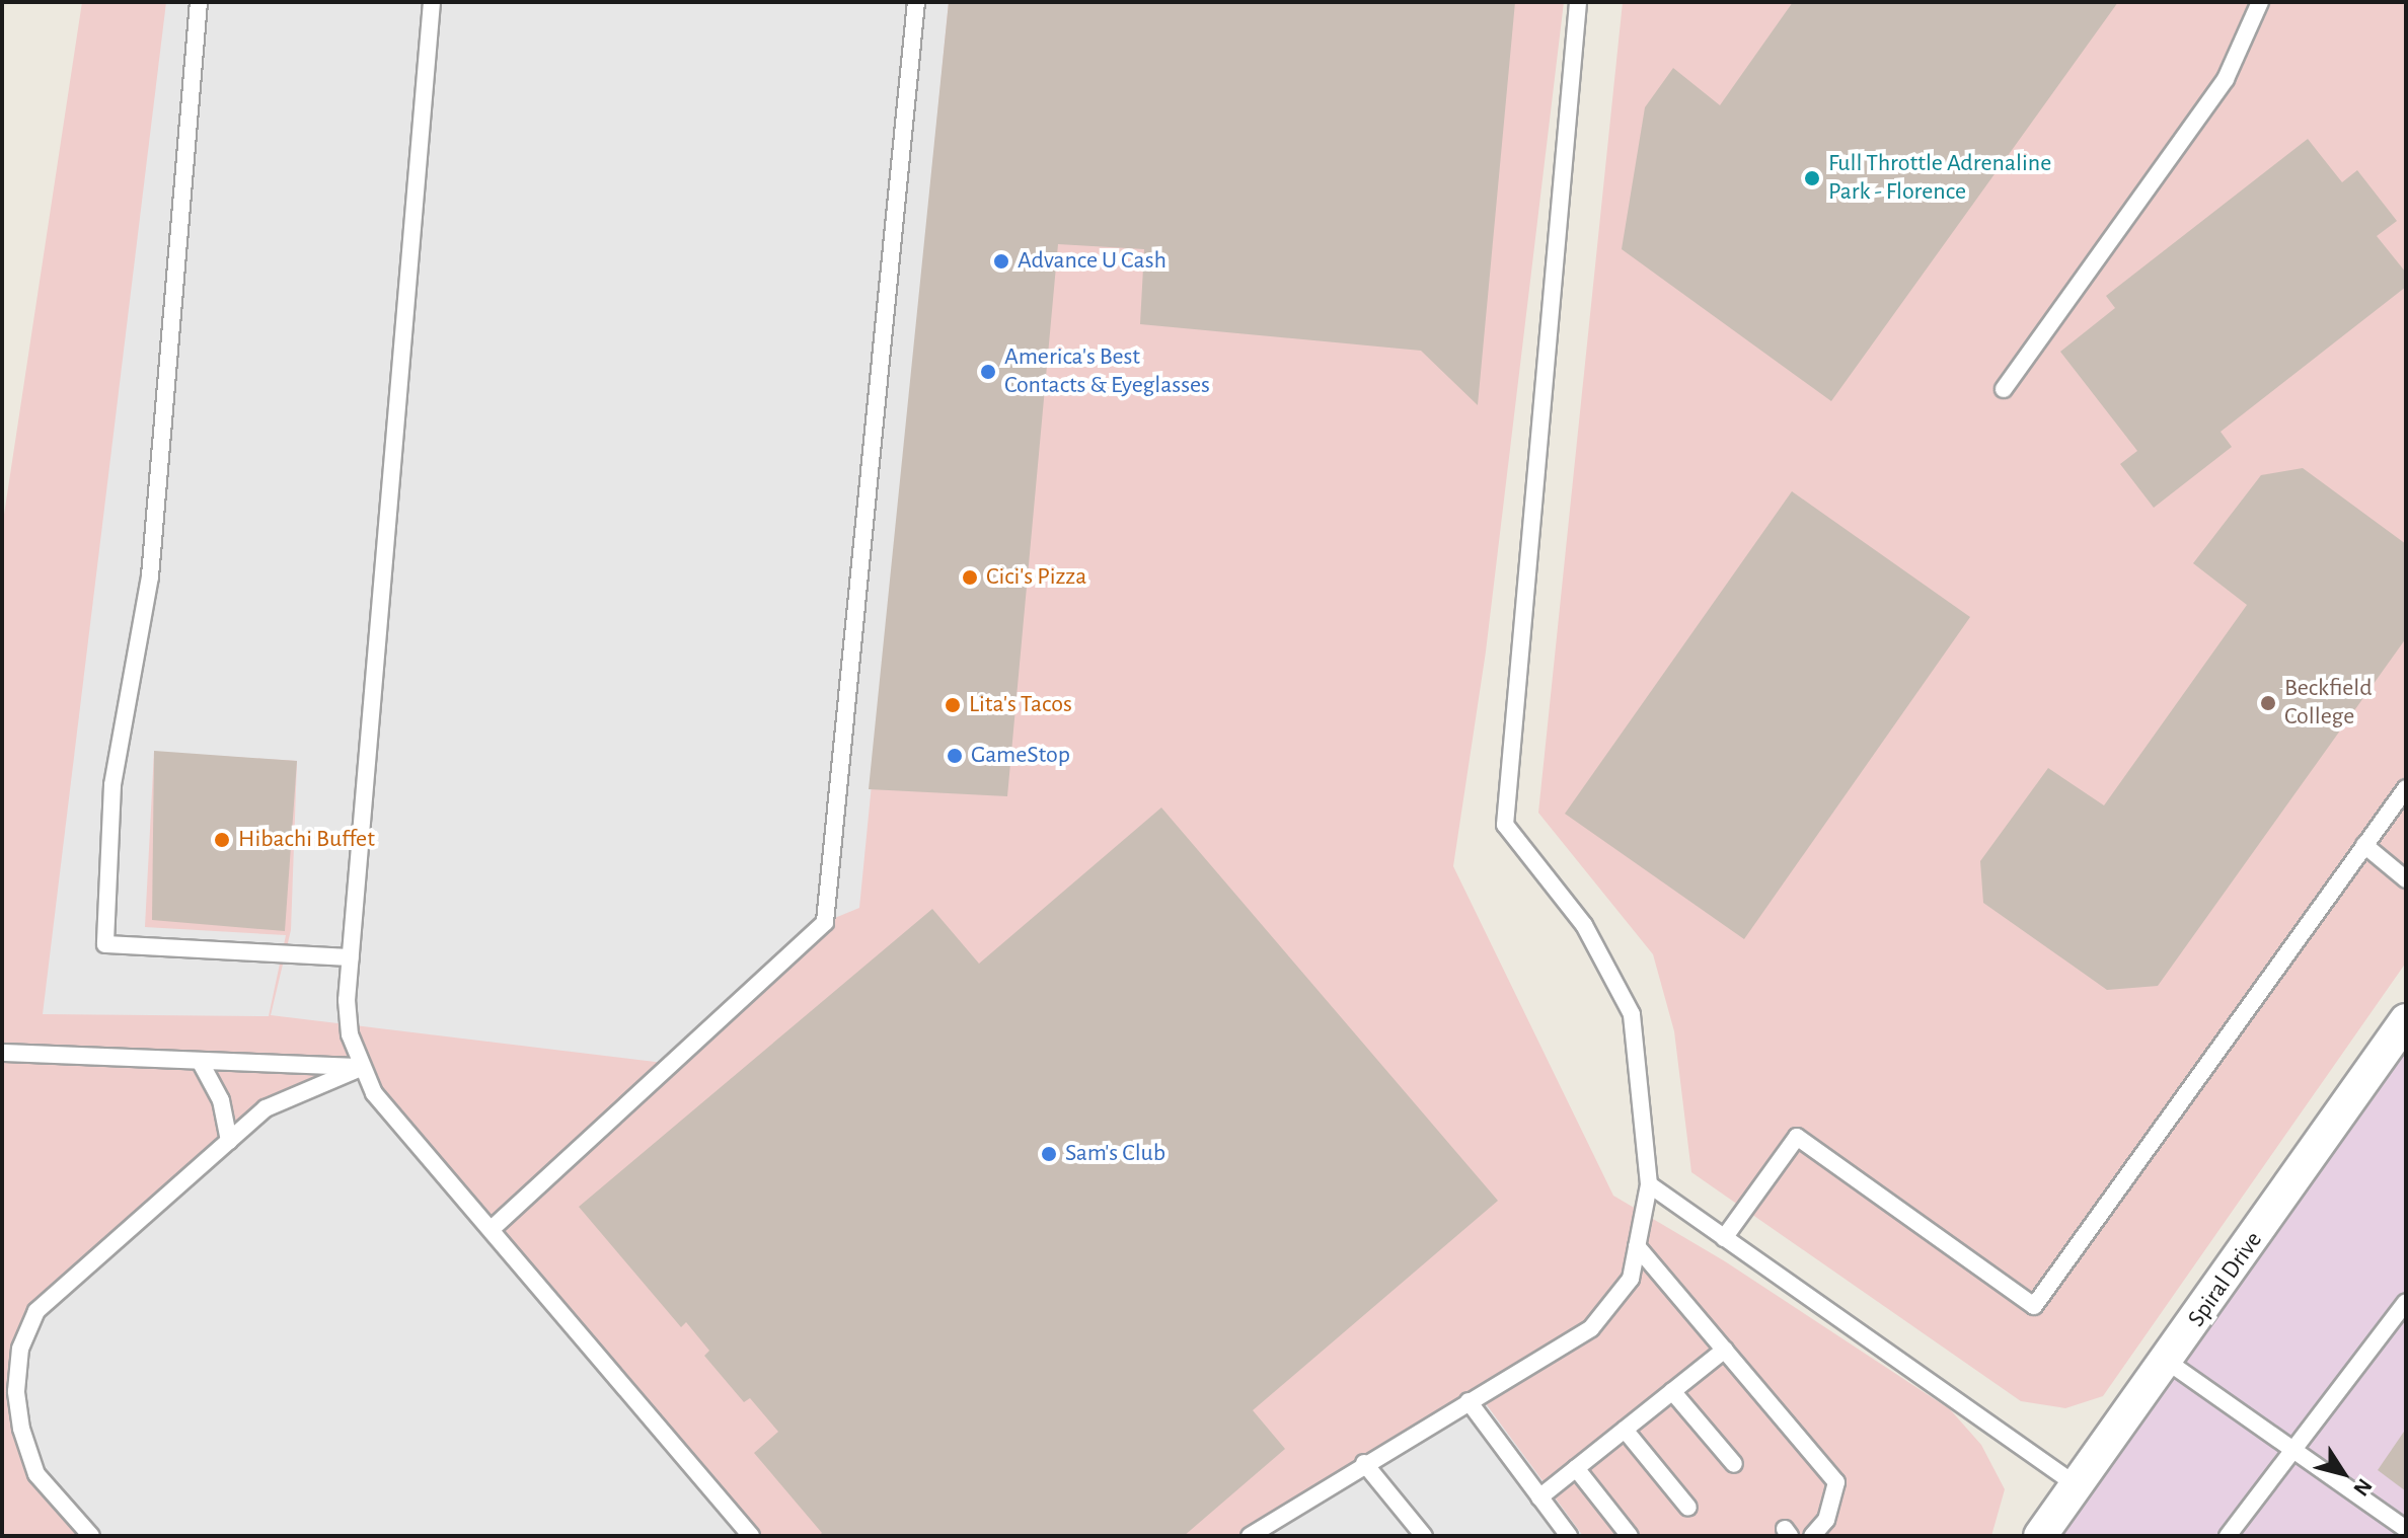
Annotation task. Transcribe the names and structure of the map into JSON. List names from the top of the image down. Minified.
{"streets":{"street":["Spiral Drive"]},"places":["Full Throttle Adrenaline Park - Florence","Advance U Cash","America's Best Contacts & Eyeglasses","Cici's Pizza","Beckfield College","Lita's Tacos","GameStop","Hibachi Buffet","Sam's Club"],"north":"bottom right"}
